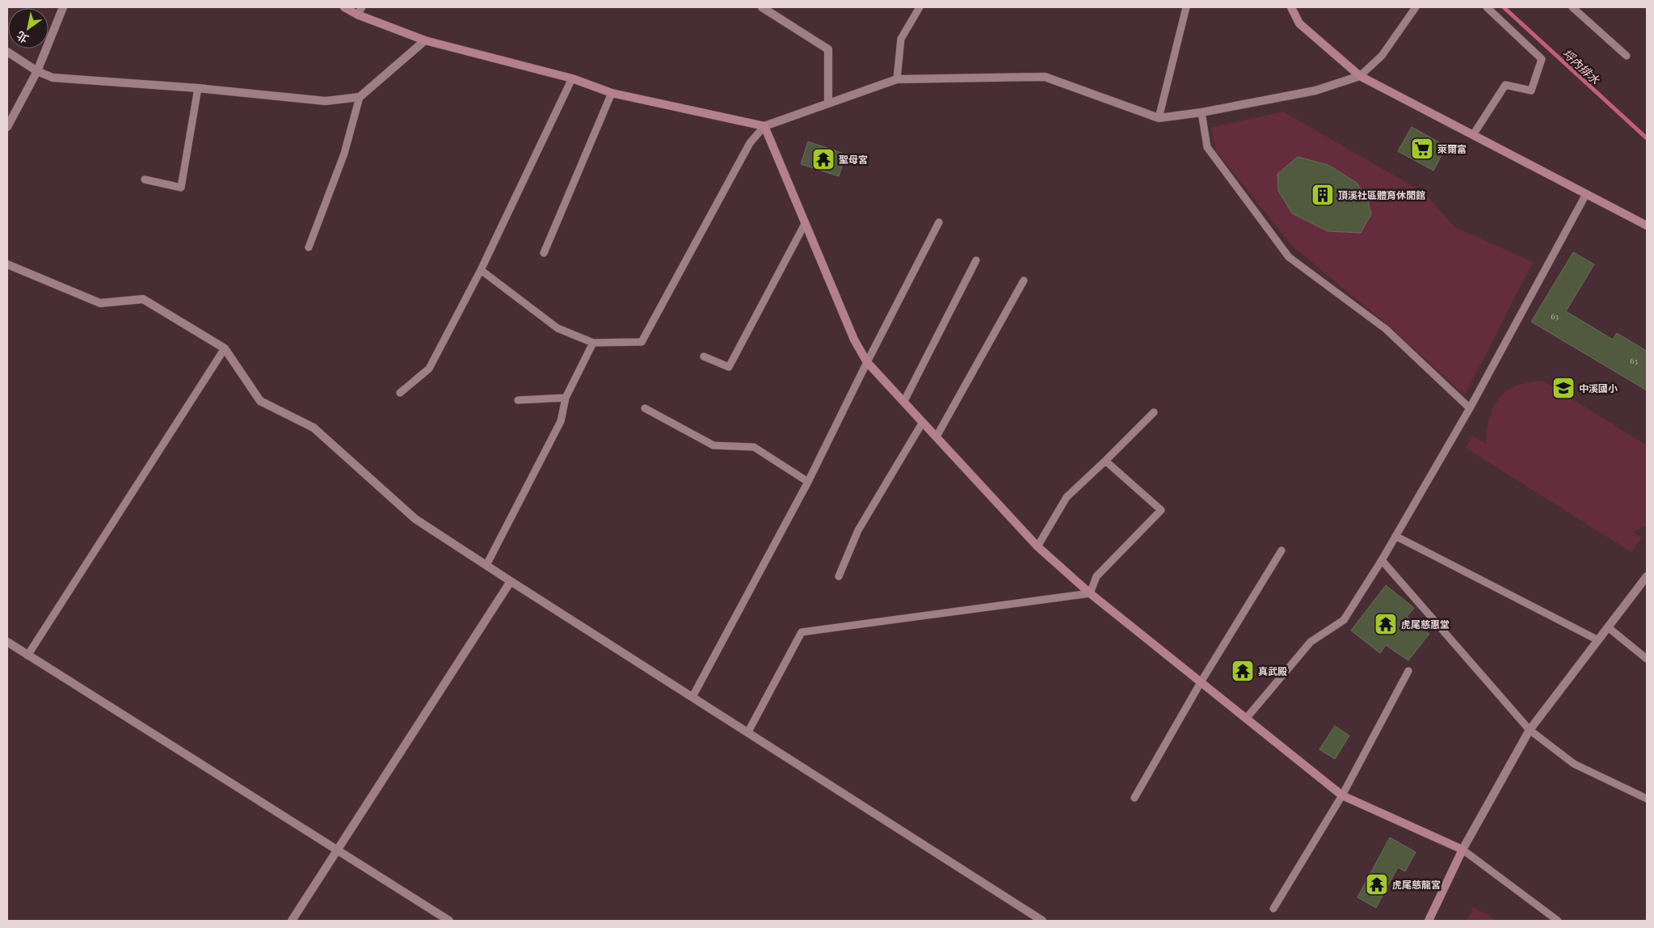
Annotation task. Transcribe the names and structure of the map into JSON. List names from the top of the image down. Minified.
{"water":["埒內排水"],"places":{"supermarket":["萊爾富"],"temple":["聖母宮","虎尾慈惠堂","真武殿","虎尾慈龍宮"],"building":["頂溪社區體育休閒館"],"school or university":["中溪國小"]},"house_numbers":["63","63"],"north":"bottom left"}
